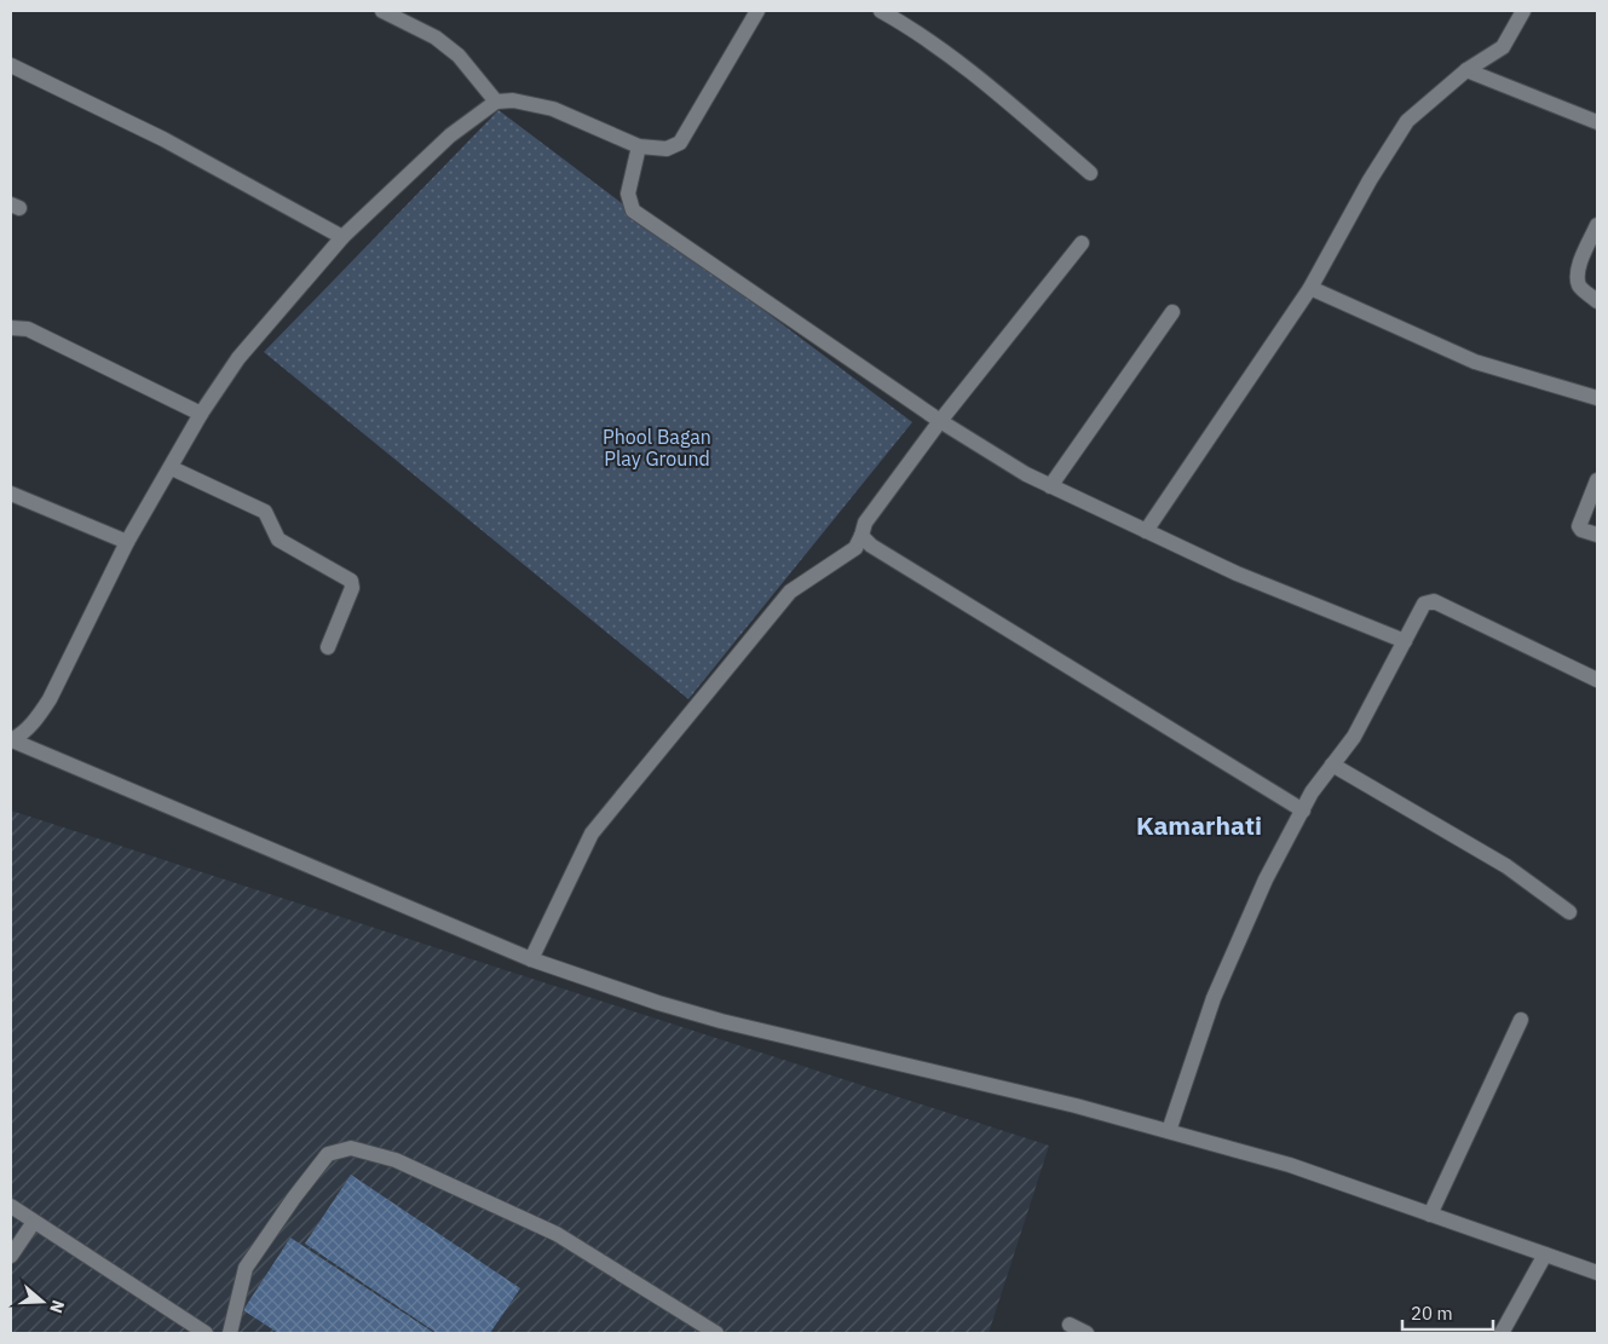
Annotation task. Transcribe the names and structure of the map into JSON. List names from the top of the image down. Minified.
{"districts":["Kamarhati"],"parks":["Phool Bagan Play Ground"],"scale_bar":"20 m","north":"right"}
